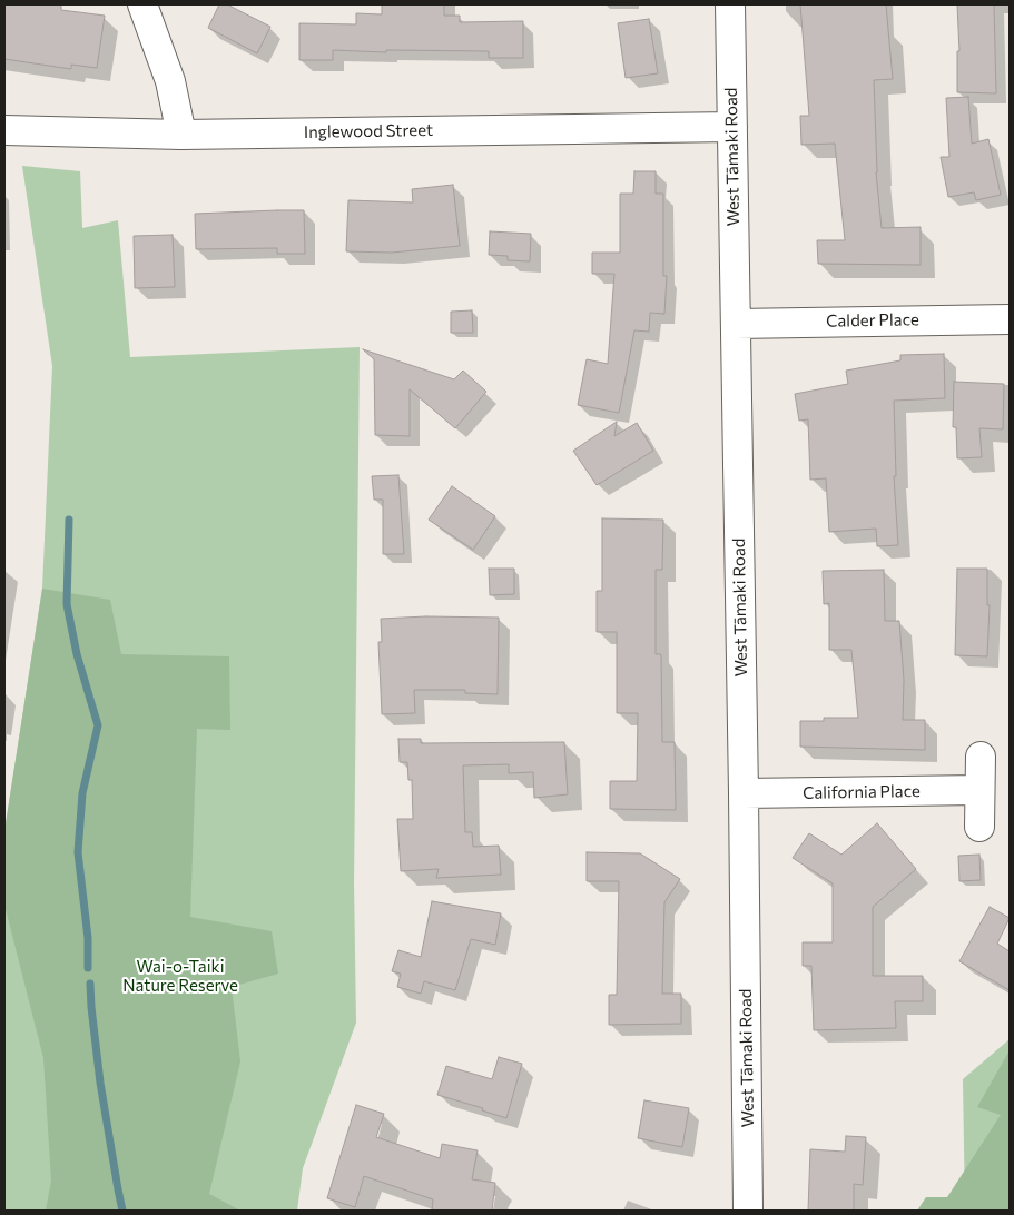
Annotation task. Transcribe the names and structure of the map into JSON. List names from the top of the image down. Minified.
{"streets":{"street":["Inglewood Street","West Tāmaki Road","Calder Place","California Place"]},"crossings":[["Inglewood Street","West Tāmaki Road"],["West Tāmaki Road","Calder Place"],["West Tāmaki Road","California Place"]],"parks":["Wai-o-Taiki Nature Reserve"]}
